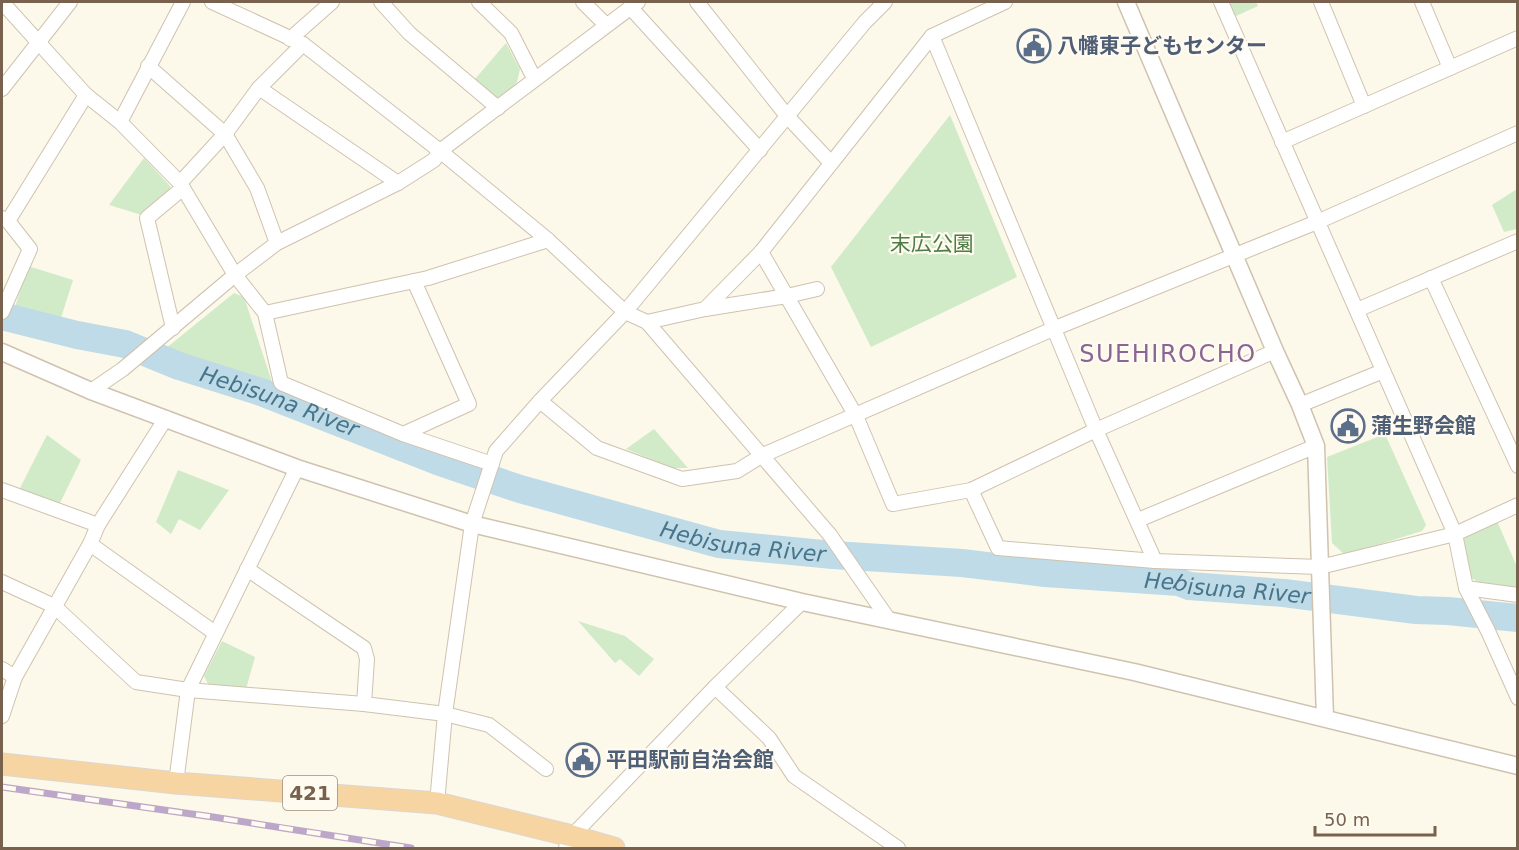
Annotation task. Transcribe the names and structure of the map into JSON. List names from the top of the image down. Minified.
{"streets":{"highway":["421"]},"districts":["SUEHIROCHO"],"water":["Hebisuna River"],"parks":["末広公園"],"places":{"public building":["八幡東子どもセンター","蒲生野会館","平田駅前自治会館"]},"scale_bar":"50 m"}
